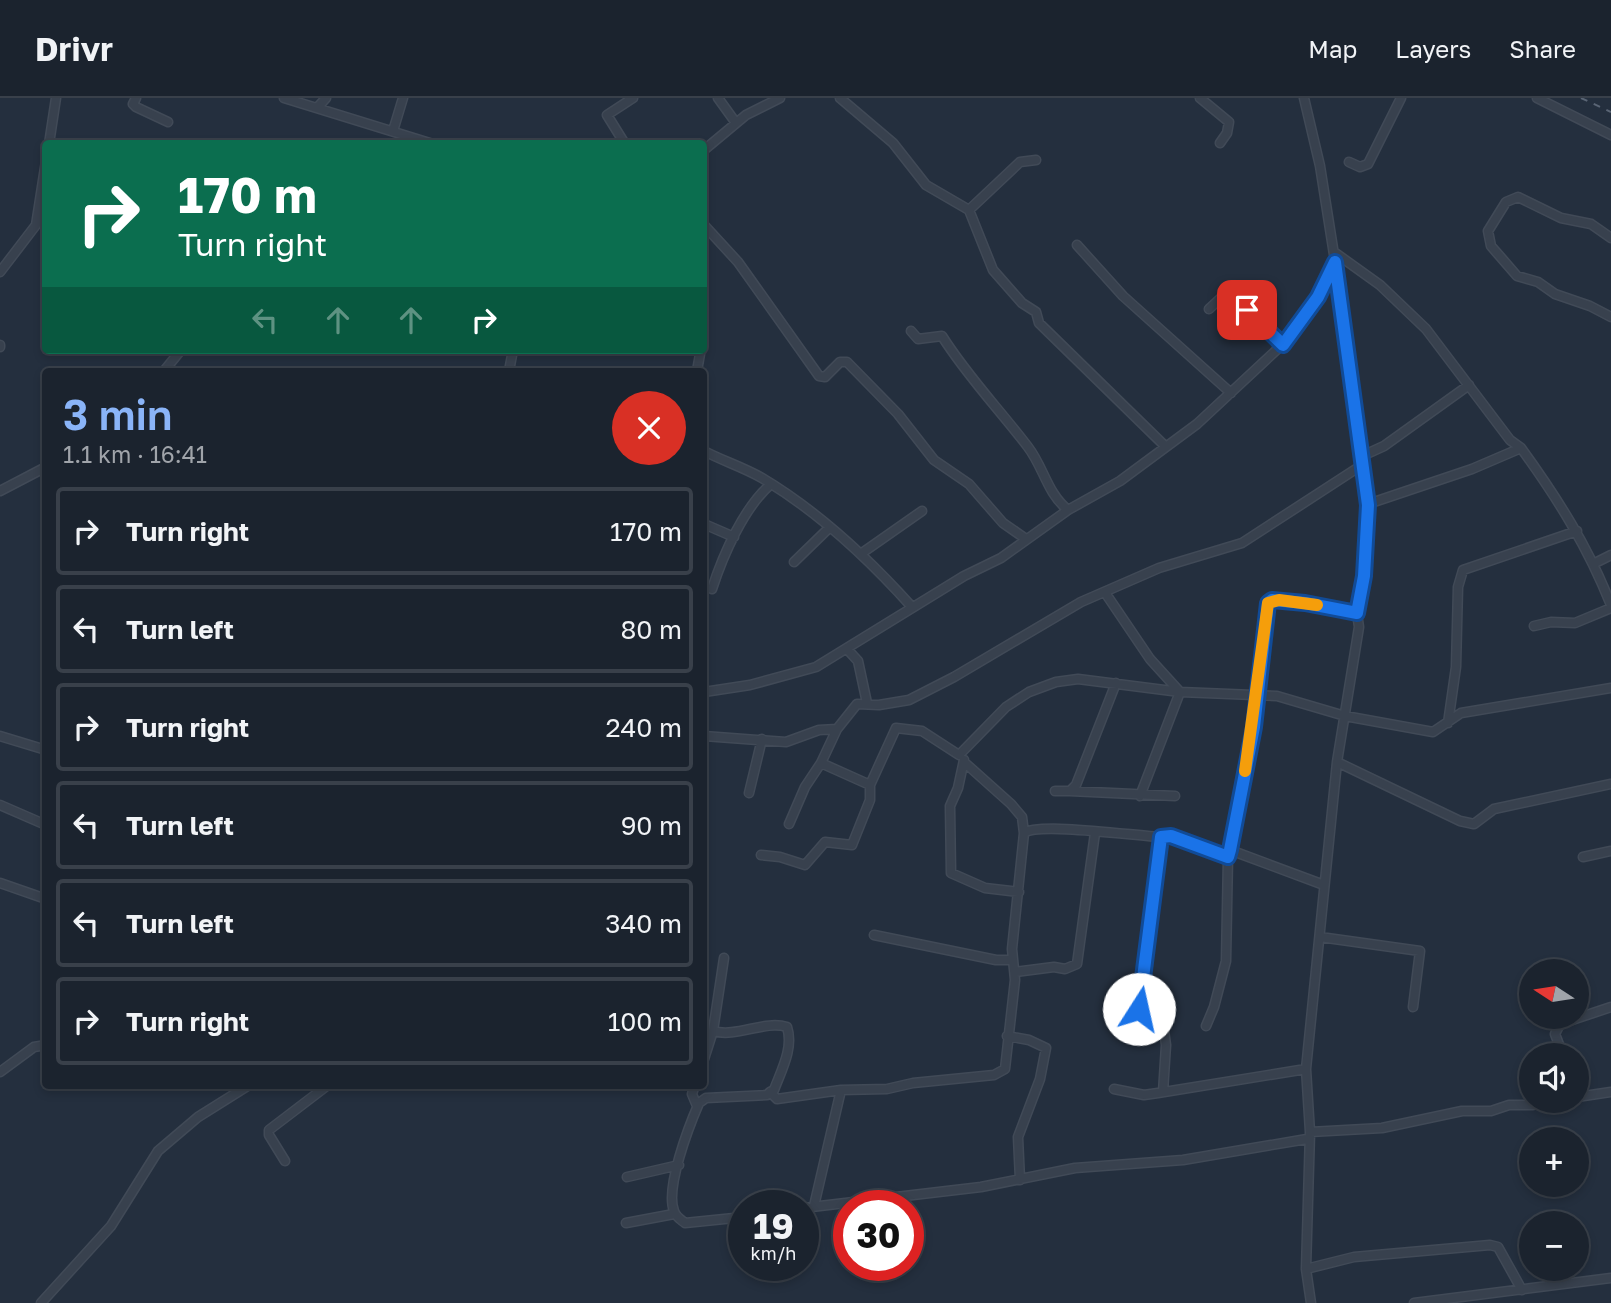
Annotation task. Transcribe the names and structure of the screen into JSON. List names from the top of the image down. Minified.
{"north":"left","page":{"header":"Drivr","nav":["Map","Layers","Share"],"turn":["170 m","Turn right"],"heading":["3 min","1.1 km · 16:41"],"list":[{"name":"Turn right","value":"170 m"},{"name":"Turn left","value":"80 m"},{"name":"Turn right","value":"240 m"},{"name":"Turn left","value":"90 m"},{"name":"Turn left","value":"340 m"},{"name":"Turn right","value":"100 m"}],"map_buttons":["+","−"],"speed":"19 km/h","limit":"30"}}
